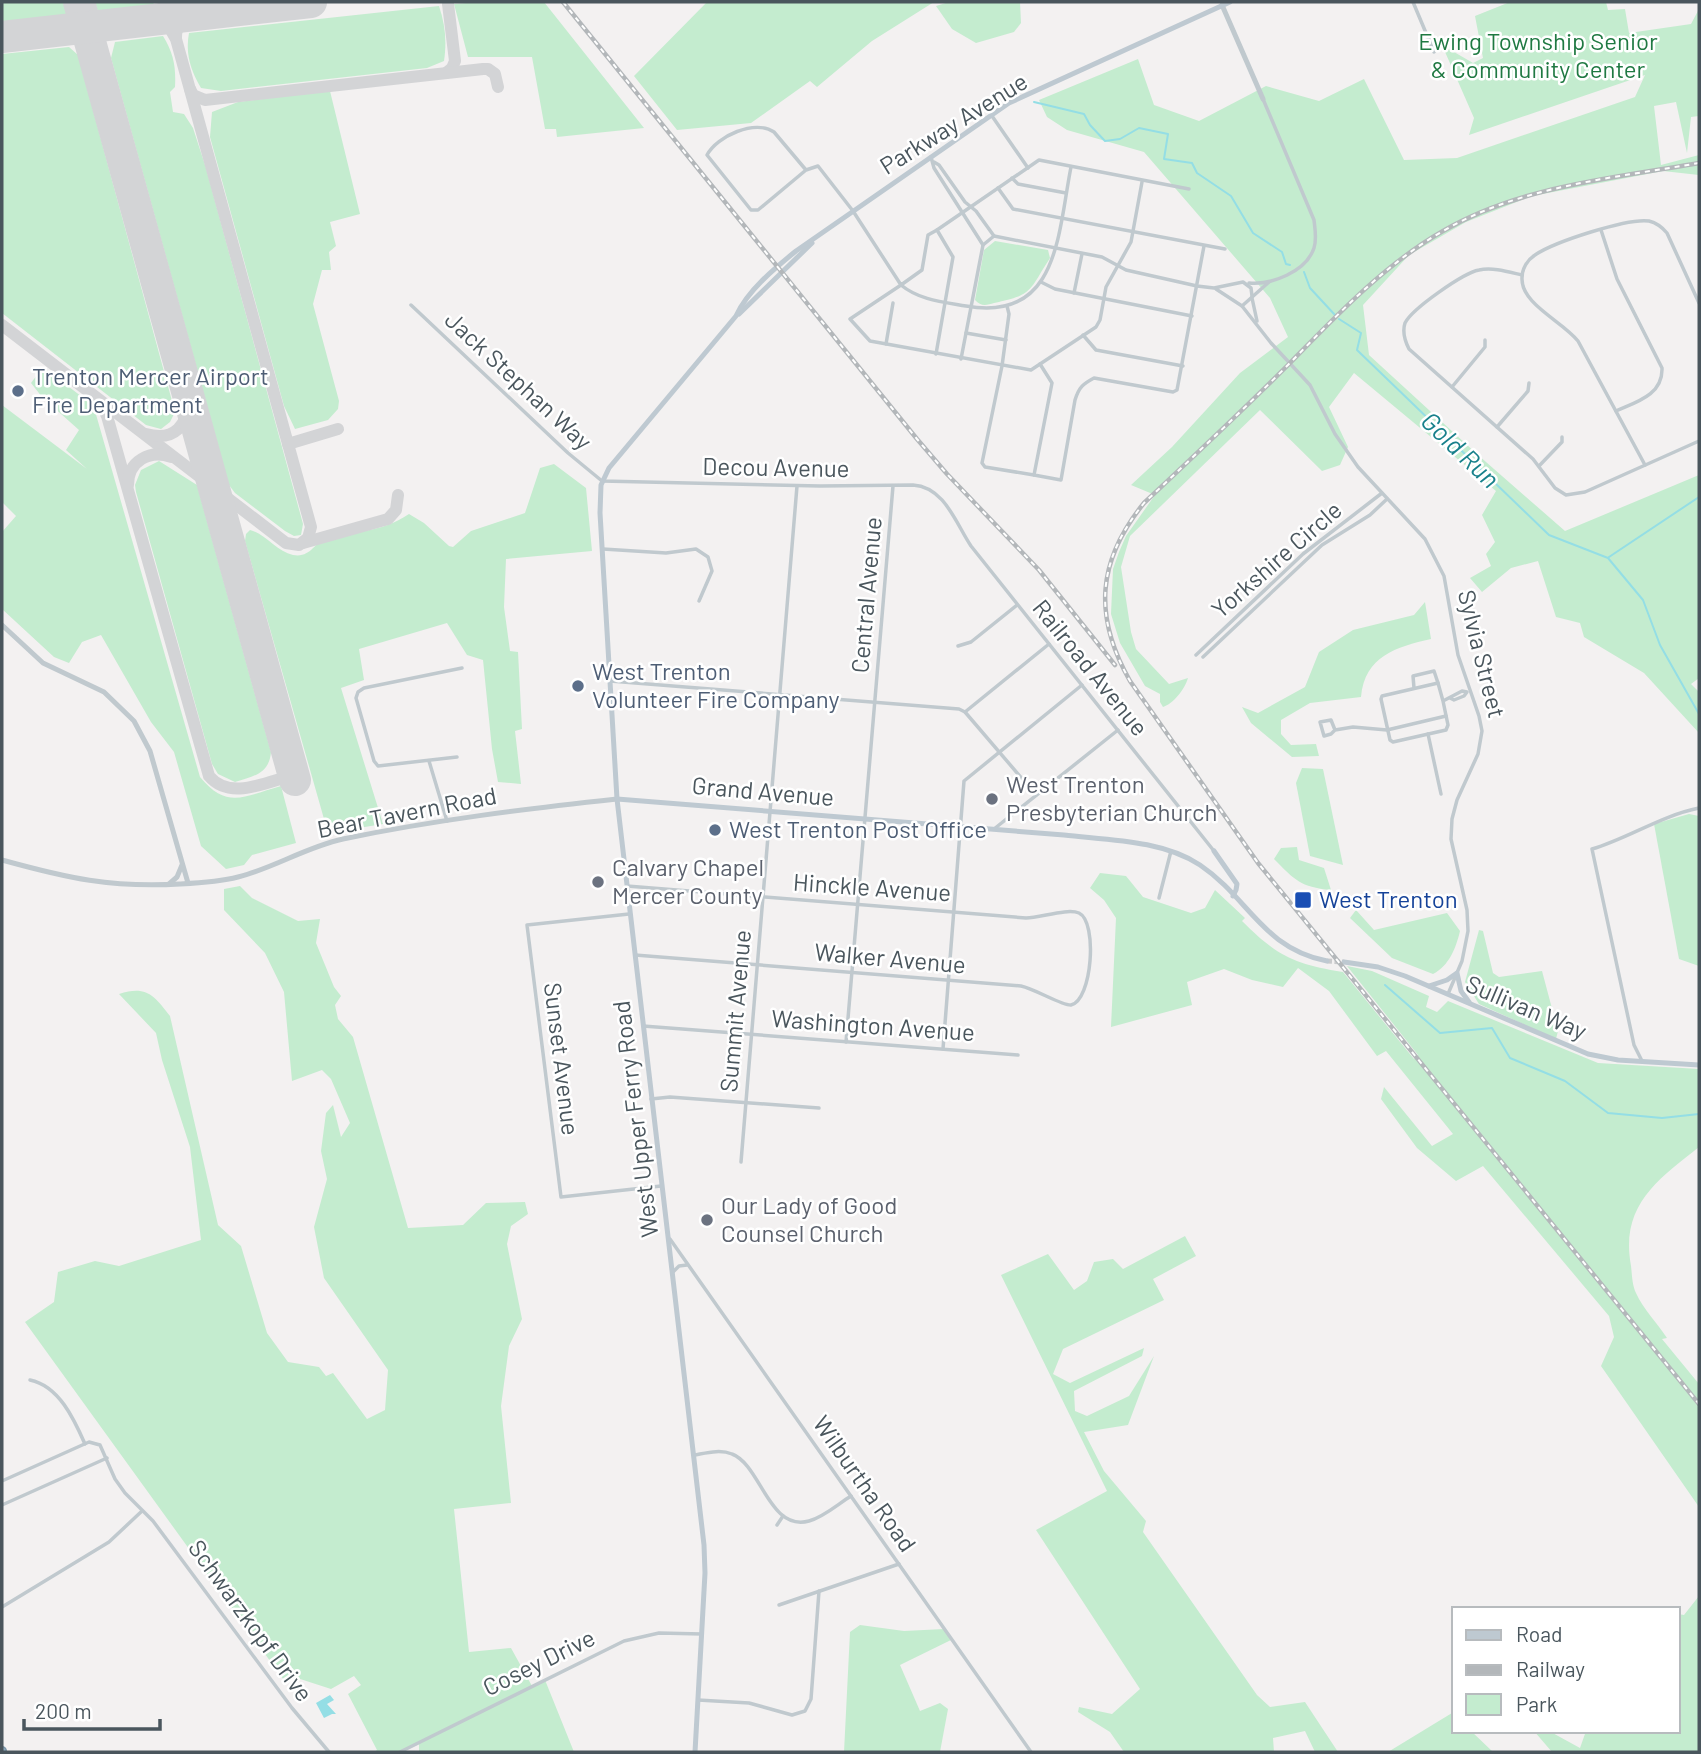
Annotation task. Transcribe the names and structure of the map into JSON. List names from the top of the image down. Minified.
{"streets":{"main road":["Parkway Avenue","Grand Avenue","Sullivan Way","West Upper Ferry Road"],"street":["Jack Stephan Way","Decou Avenue","Yorkshire Circle","Central Avenue","Sylvia Street","Railroad Avenue","Bear Tavern Road","Hinckle Avenue","Walker Avenue","Summit Avenue","Washington Avenue","Sunset Avenue","Wilburtha Road","Schwarzkopf Drive","Cosey Drive"]},"crossings":[["Parkway Avenue","Jack Stephan Way"],["Parkway Avenue","Decou Avenue"],["Parkway Avenue","West Upper Ferry Road"],["Jack Stephan Way","Decou Avenue"],["Jack Stephan Way","West Upper Ferry Road"],["Decou Avenue","Central Avenue"],["Decou Avenue","Railroad Avenue"],["Decou Avenue","Summit Avenue"],["Decou Avenue","West Upper Ferry Road"],["Yorkshire Circle","Sylvia Street"],["Central Avenue","Grand Avenue"],["Central Avenue","Hinckle Avenue"],["Central Avenue","Walker Avenue"],["Central Avenue","Washington Avenue"],["Sylvia Street","Sullivan Way"],["Grand Avenue","Bear Tavern Road"],["Grand Avenue","Summit Avenue"],["Grand Avenue","West Upper Ferry Road"],["Bear Tavern Road","West Upper Ferry Road"],["Hinckle Avenue","Walker Avenue"],["Hinckle Avenue","Summit Avenue"],["Hinckle Avenue","West Upper Ferry Road"],["Walker Avenue","Summit Avenue"],["Walker Avenue","West Upper Ferry Road"],["Summit Avenue","Washington Avenue"],["Washington Avenue","West Upper Ferry Road"],["Sunset Avenue","West Upper Ferry Road"],["West Upper Ferry Road","Wilburtha Road"],["West Upper Ferry Road","Cosey Drive"]],"water":["Gold Run"],"parks":["Ewing Township Senior & Community Center"],"places":{"other":["Trenton Mercer Airport Fire Department","West Trenton Volunteer Fire Company","West Trenton Presbyterian Church","West Trenton Post Office","Calvary Chapel Mercer County","Our Lady of Good Counsel Church"],"transit":["West Trenton"]},"legend":["Road","Railway","Park"],"scale_bar":"200 m"}
